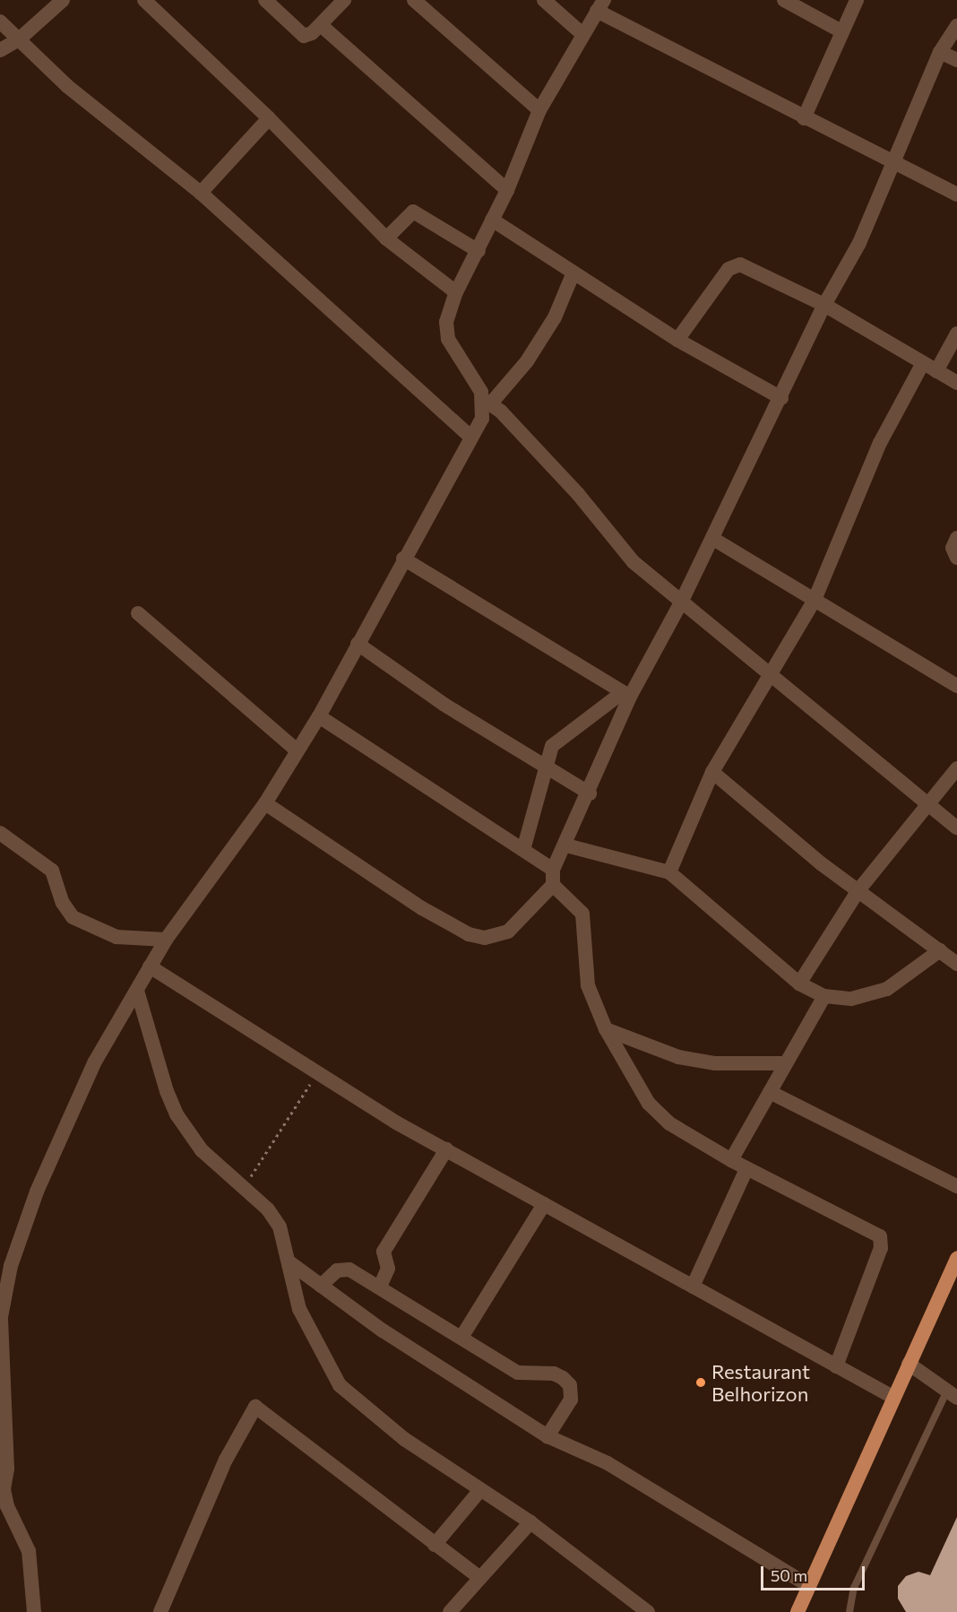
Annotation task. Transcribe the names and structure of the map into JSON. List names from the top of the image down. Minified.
{"places":["Restaurant Belhorizon"],"scale_bar":"50 m"}
